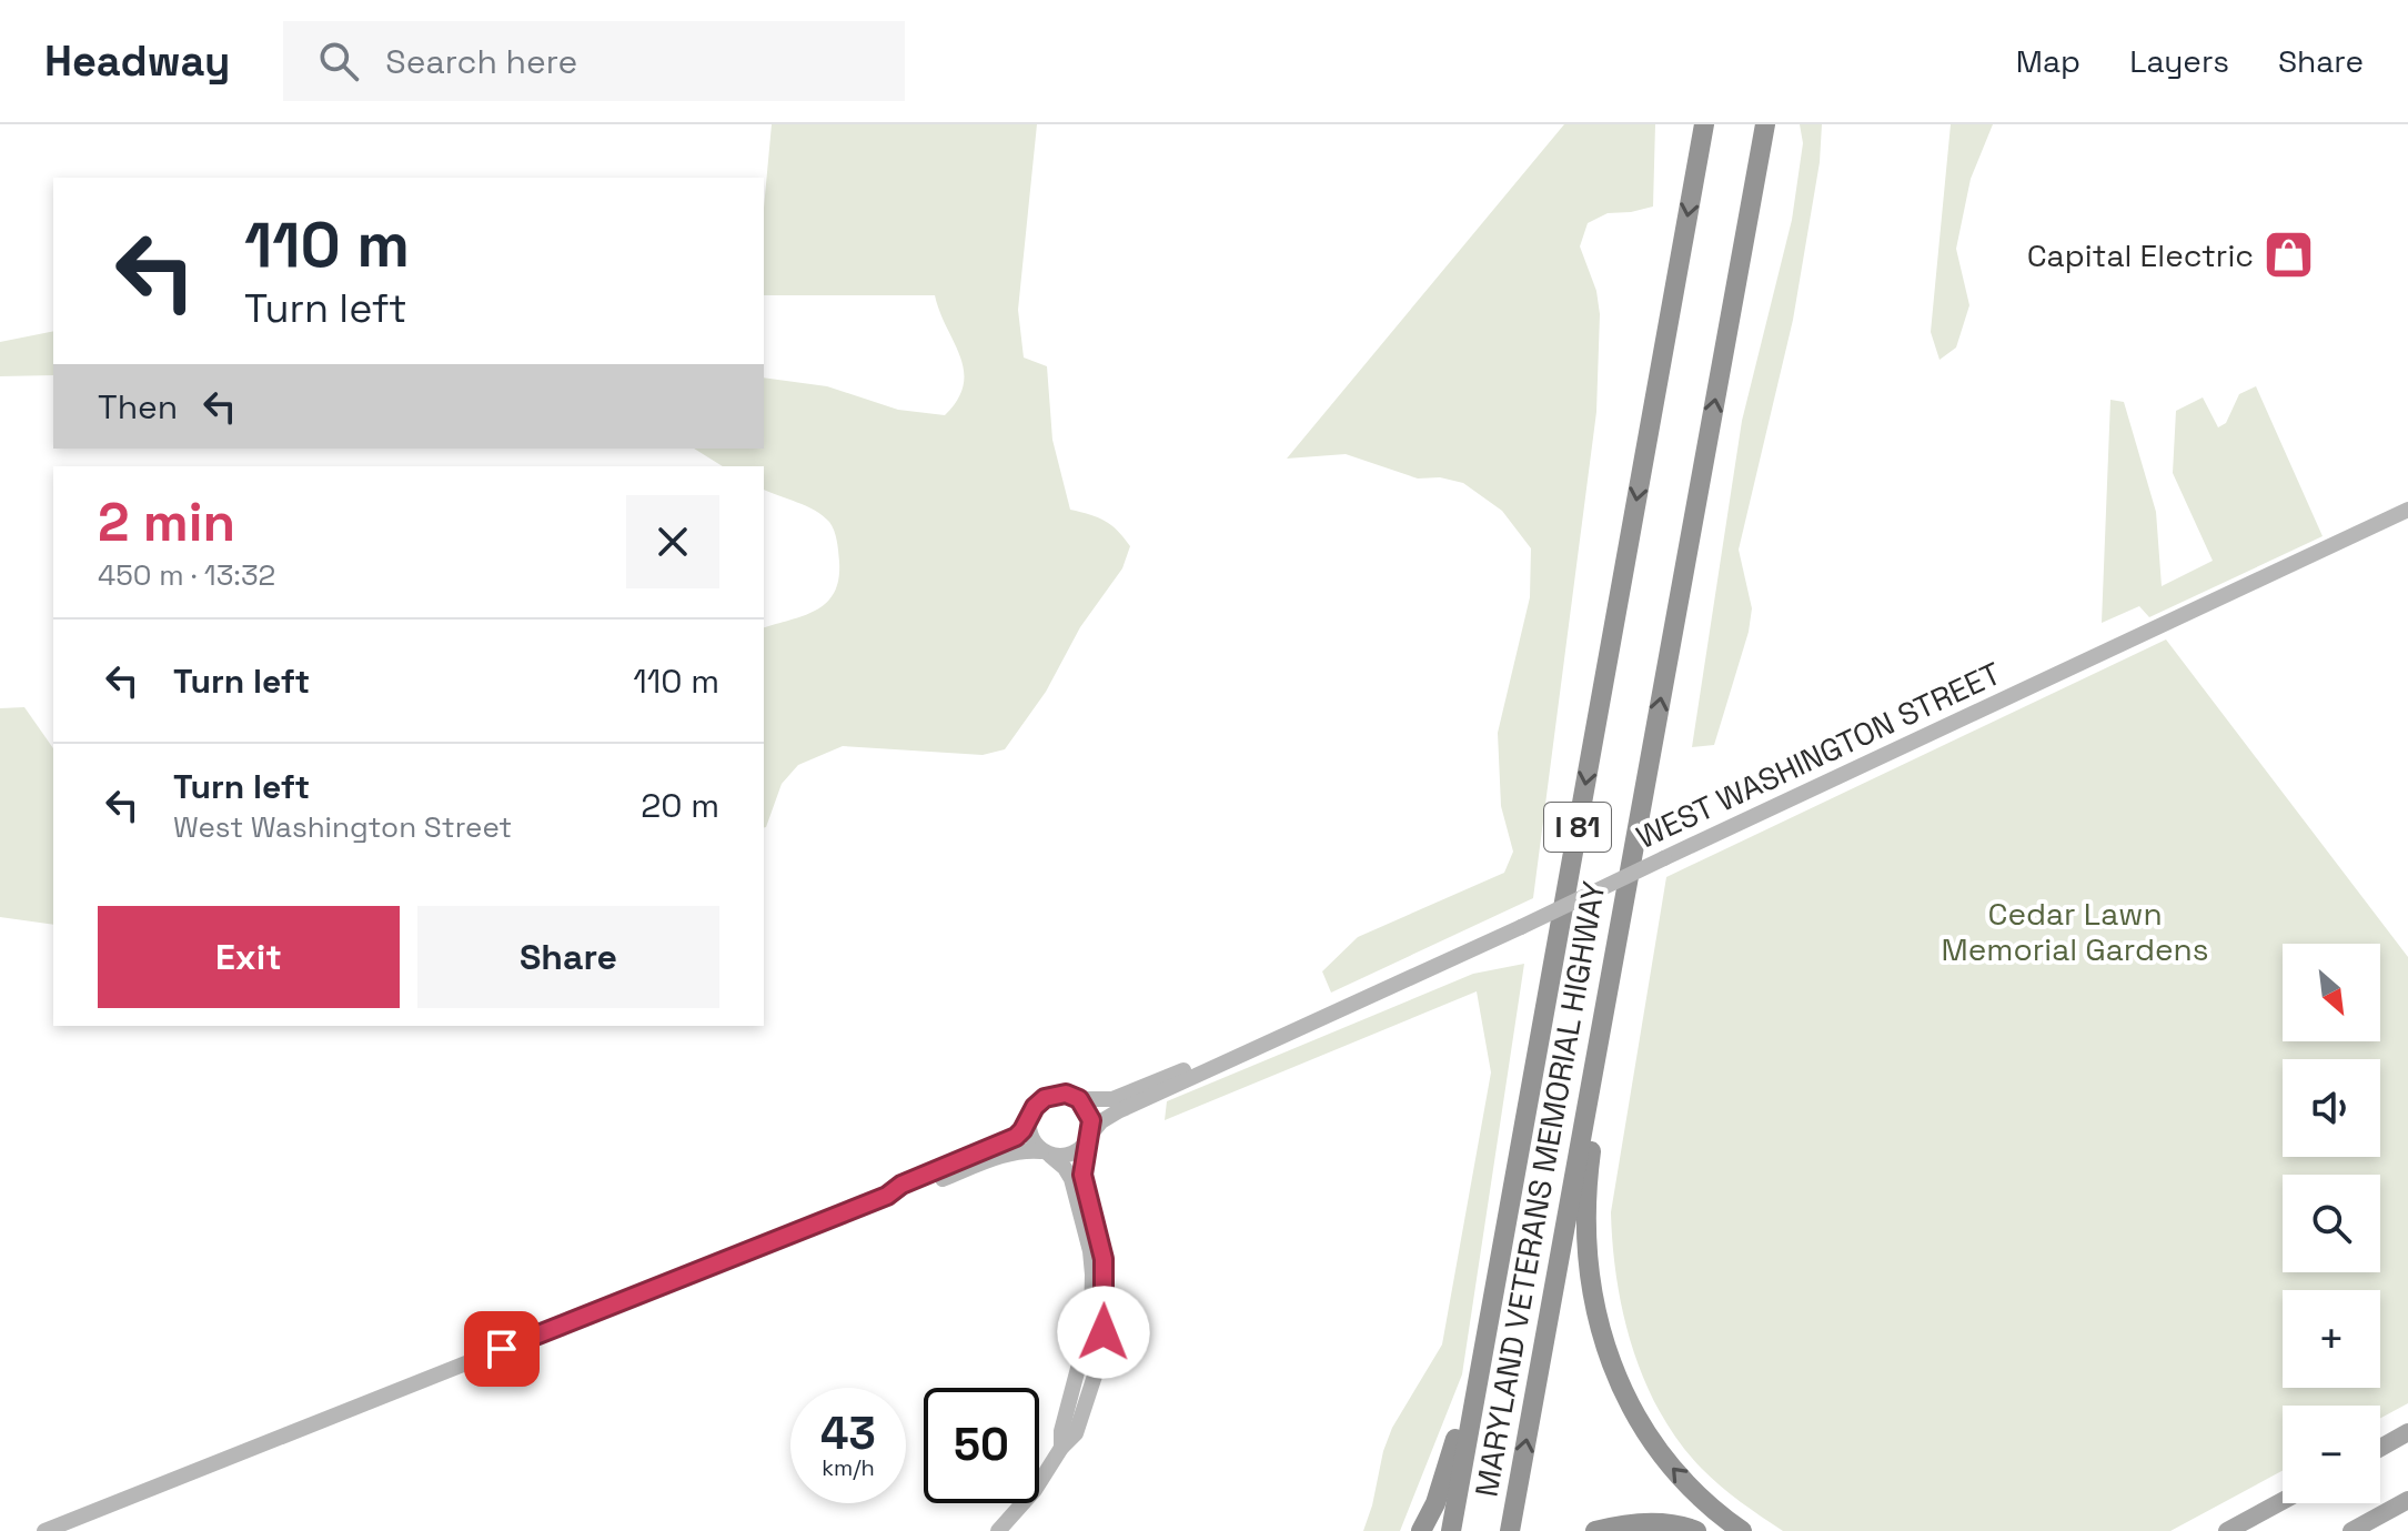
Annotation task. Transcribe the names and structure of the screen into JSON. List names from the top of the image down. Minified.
{"streets":{"highway":["I 81","MARYLAND VETERANS MEMORIAL HIGHWAY"],"main road":["WEST WASHINGTON STREET"]},"parks":["Cedar Lawn Memorial Gardens"],"places":{"shop":["Capital Electric"]},"north":"bottom right","page":{"header":"Headway","search":"Search here","nav":["Map","Layers","Share"],"turn":["110 m","Turn left"],"then":"Then","heading":["2 min","450 m · 13:32"],"list":[{"name":"Turn left","value":"110 m"},{"name":"Turn left","note":"West Washington Street","value":"20 m"}],"buttons":["Exit","Share"],"map_buttons":["+","−"],"speed":"43 km/h","limit":"50"}}
